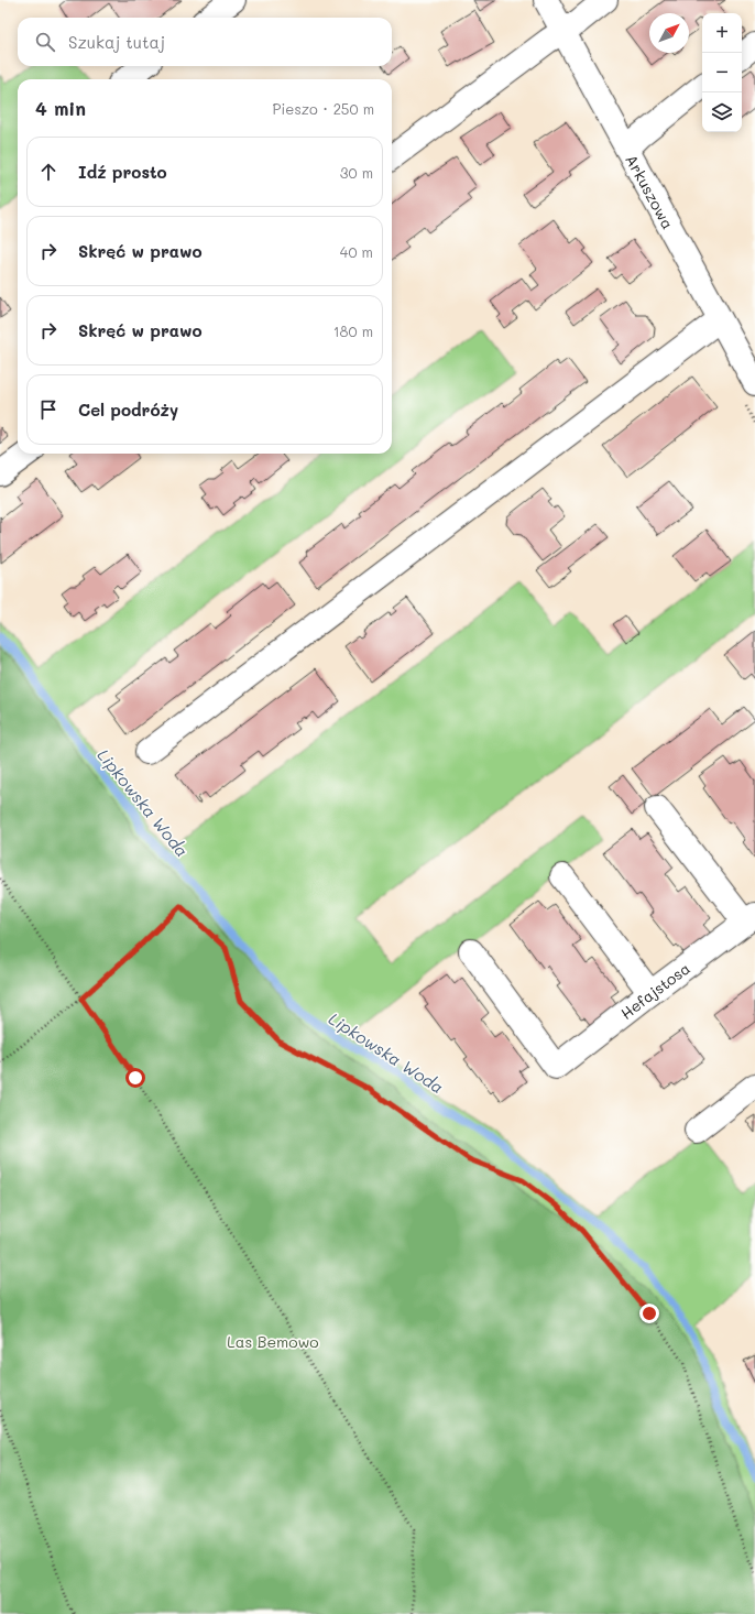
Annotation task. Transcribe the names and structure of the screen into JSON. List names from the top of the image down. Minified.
{"streets":{"main road":["Arkuszowa","Hefajstosa"]},"water":["Lipkowska Woda"],"parks":["Las Bemowo"],"north":"top right","page":{"map_buttons":["+","−"],"search":"Szukaj tutaj","heading":["4 min","Pieszo · 250 m"],"list":[["Idź prosto","30 m"],["Skręć w prawo","40 m"],["Skręć w prawo","180 m"],"Cel podróży"]}}
